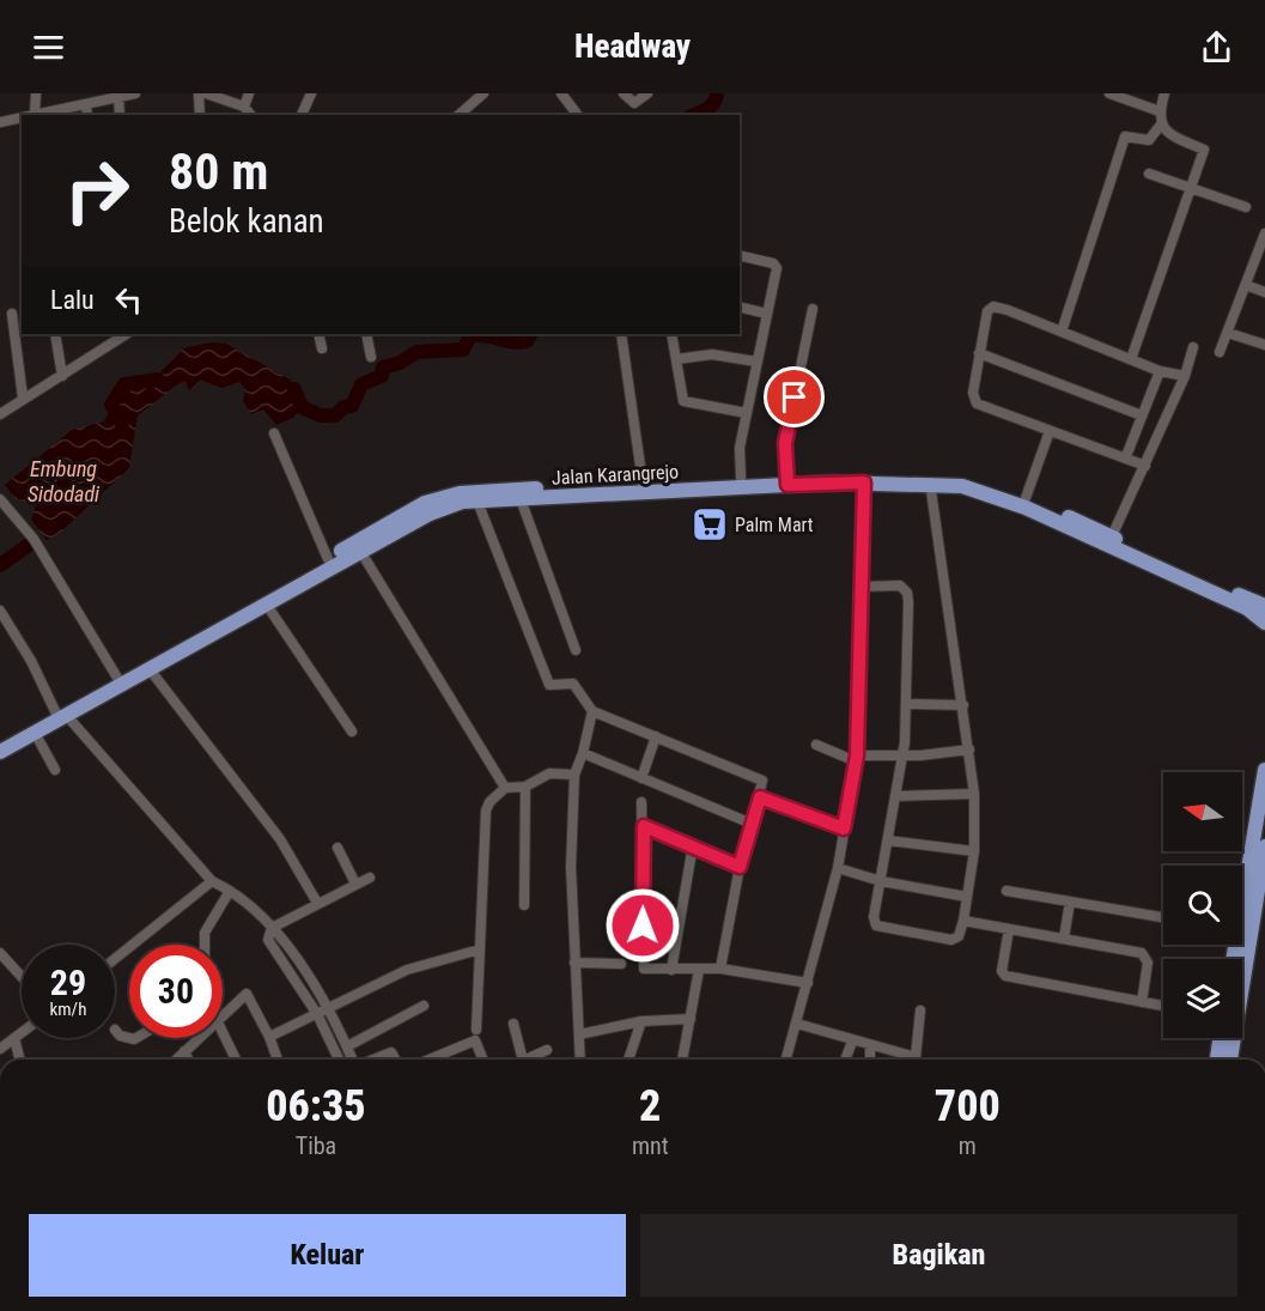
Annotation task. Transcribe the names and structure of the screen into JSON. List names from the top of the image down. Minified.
{"streets":{"main road":["Jalan Karangrejo"]},"water":["Embung Sidodadi"],"places":{"supermarket":["Palm Mart"]},"north":"left","page":{"header":"Headway","turn":["80 m","Belok kanan"],"then":"Lalu","speed":"29 km/h","limit":"30","eta":["06:35","Tiba","2","mnt","700","m"],"buttons":["Keluar","Bagikan"]}}
